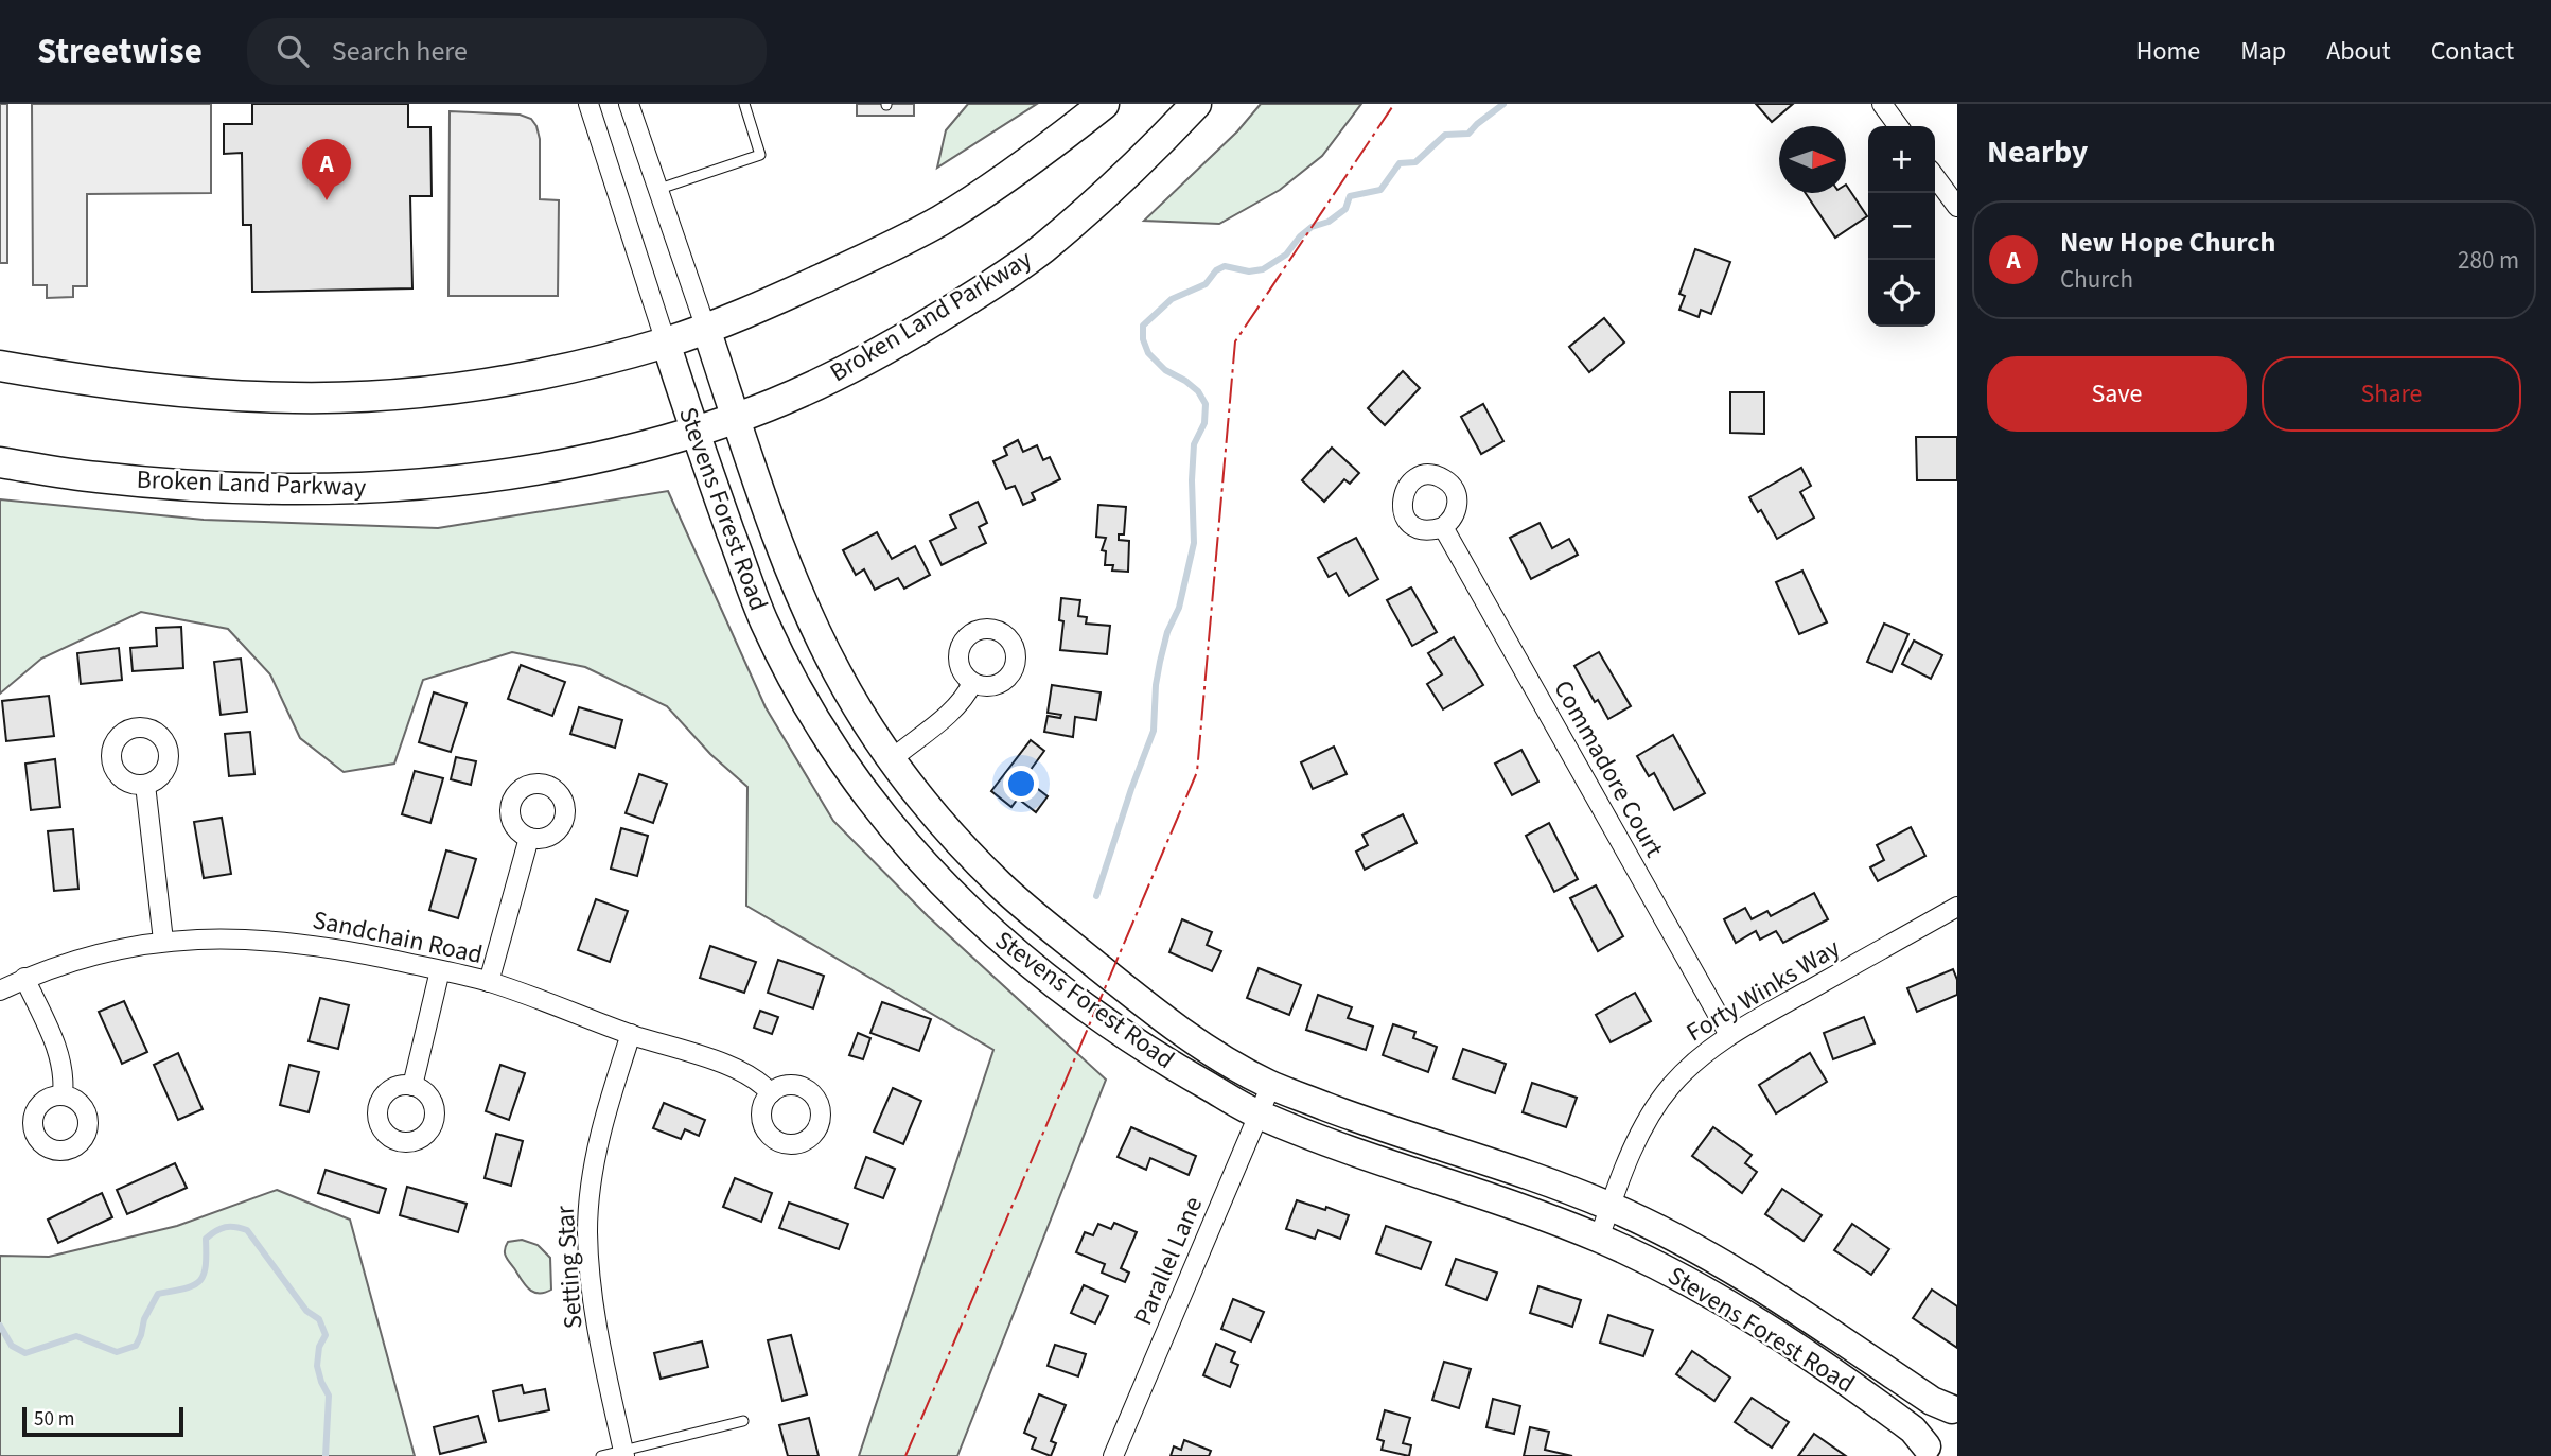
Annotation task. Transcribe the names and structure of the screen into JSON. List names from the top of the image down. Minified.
{"streets":{"main road":["Broken Land Parkway"],"street":["Stevens Forest Road","Commadore Court","Sandchain Road","Forty Winks Way","Parallel Lane","Setting Star"]},"crossings":[["Broken Land Parkway","Stevens Forest Road"],["Stevens Forest Road","Forty Winks Way"],["Stevens Forest Road","Parallel Lane"],["Commadore Court","Forty Winks Way"],["Sandchain Road","Setting Star"]],"scale_bar":"50 m","north":"right","page":{"header":"Streetwise","search":"Search here","nav":["Home","Map","About","Contact"],"heading":"Nearby","map_buttons":["+","−"],"pins":"A","list":[{"mark":"A","name":"New Hope Church","note":"Church","value":"280 m"}],"buttons":["Save","Share"],"scale":"50 m"}}
